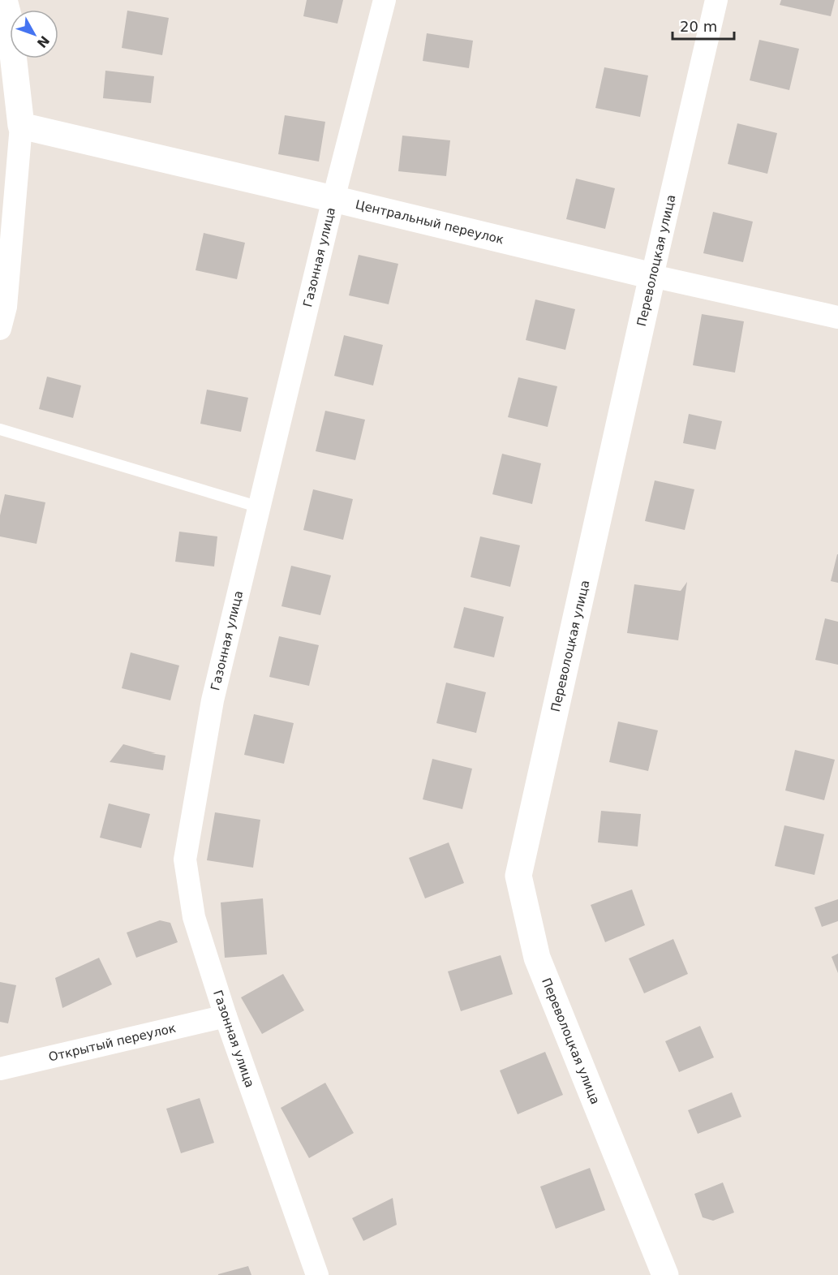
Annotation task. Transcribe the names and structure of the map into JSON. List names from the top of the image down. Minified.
{"streets":{"street":["Центральный переулок","Газонная улица","Переволоцкая улица","Открытый переулок"]},"crossings":[["Центральный переулок","Газонная улица"],["Центральный переулок","Переволоцкая улица"],["Газонная улица","Открытый переулок"]],"scale_bar":"20 m","north":"bottom right"}
